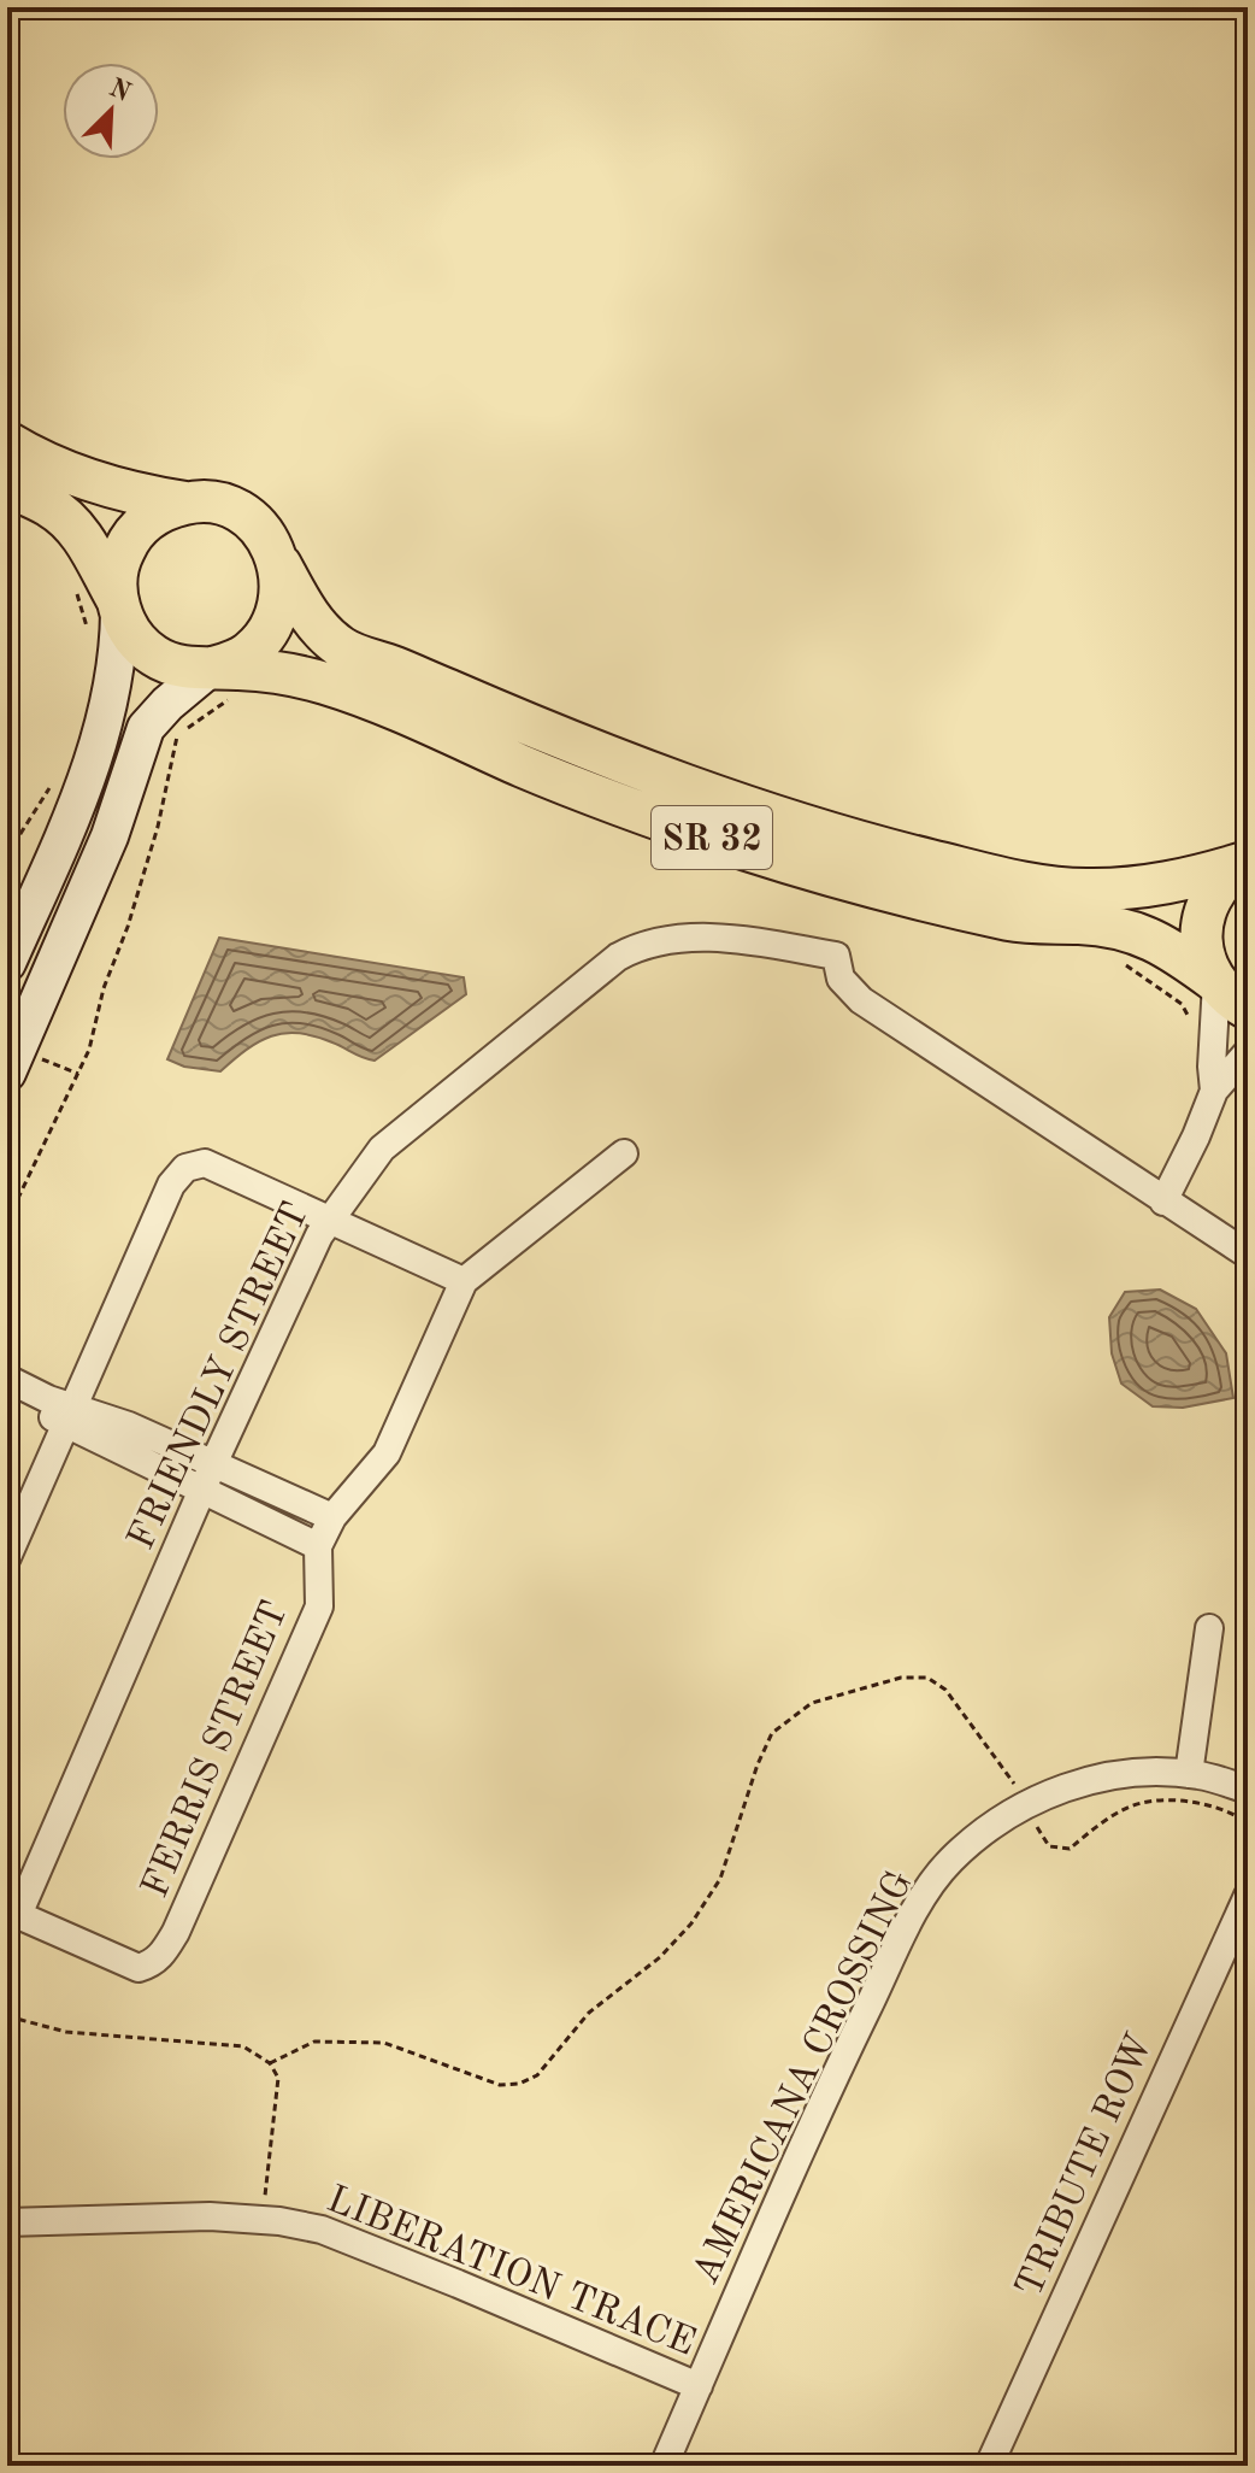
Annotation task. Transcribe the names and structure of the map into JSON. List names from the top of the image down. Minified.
{"streets":{"main road":["SR 32"],"street":["FRIENDLY STREET","FERRIS STREET","AMERICANA CROSSING","TRIBUTE ROW","LIBERATION TRACE"]},"crossings":[["FRIENDLY STREET","FERRIS STREET"],["AMERICANA CROSSING","LIBERATION TRACE"]],"north":"top right"}
